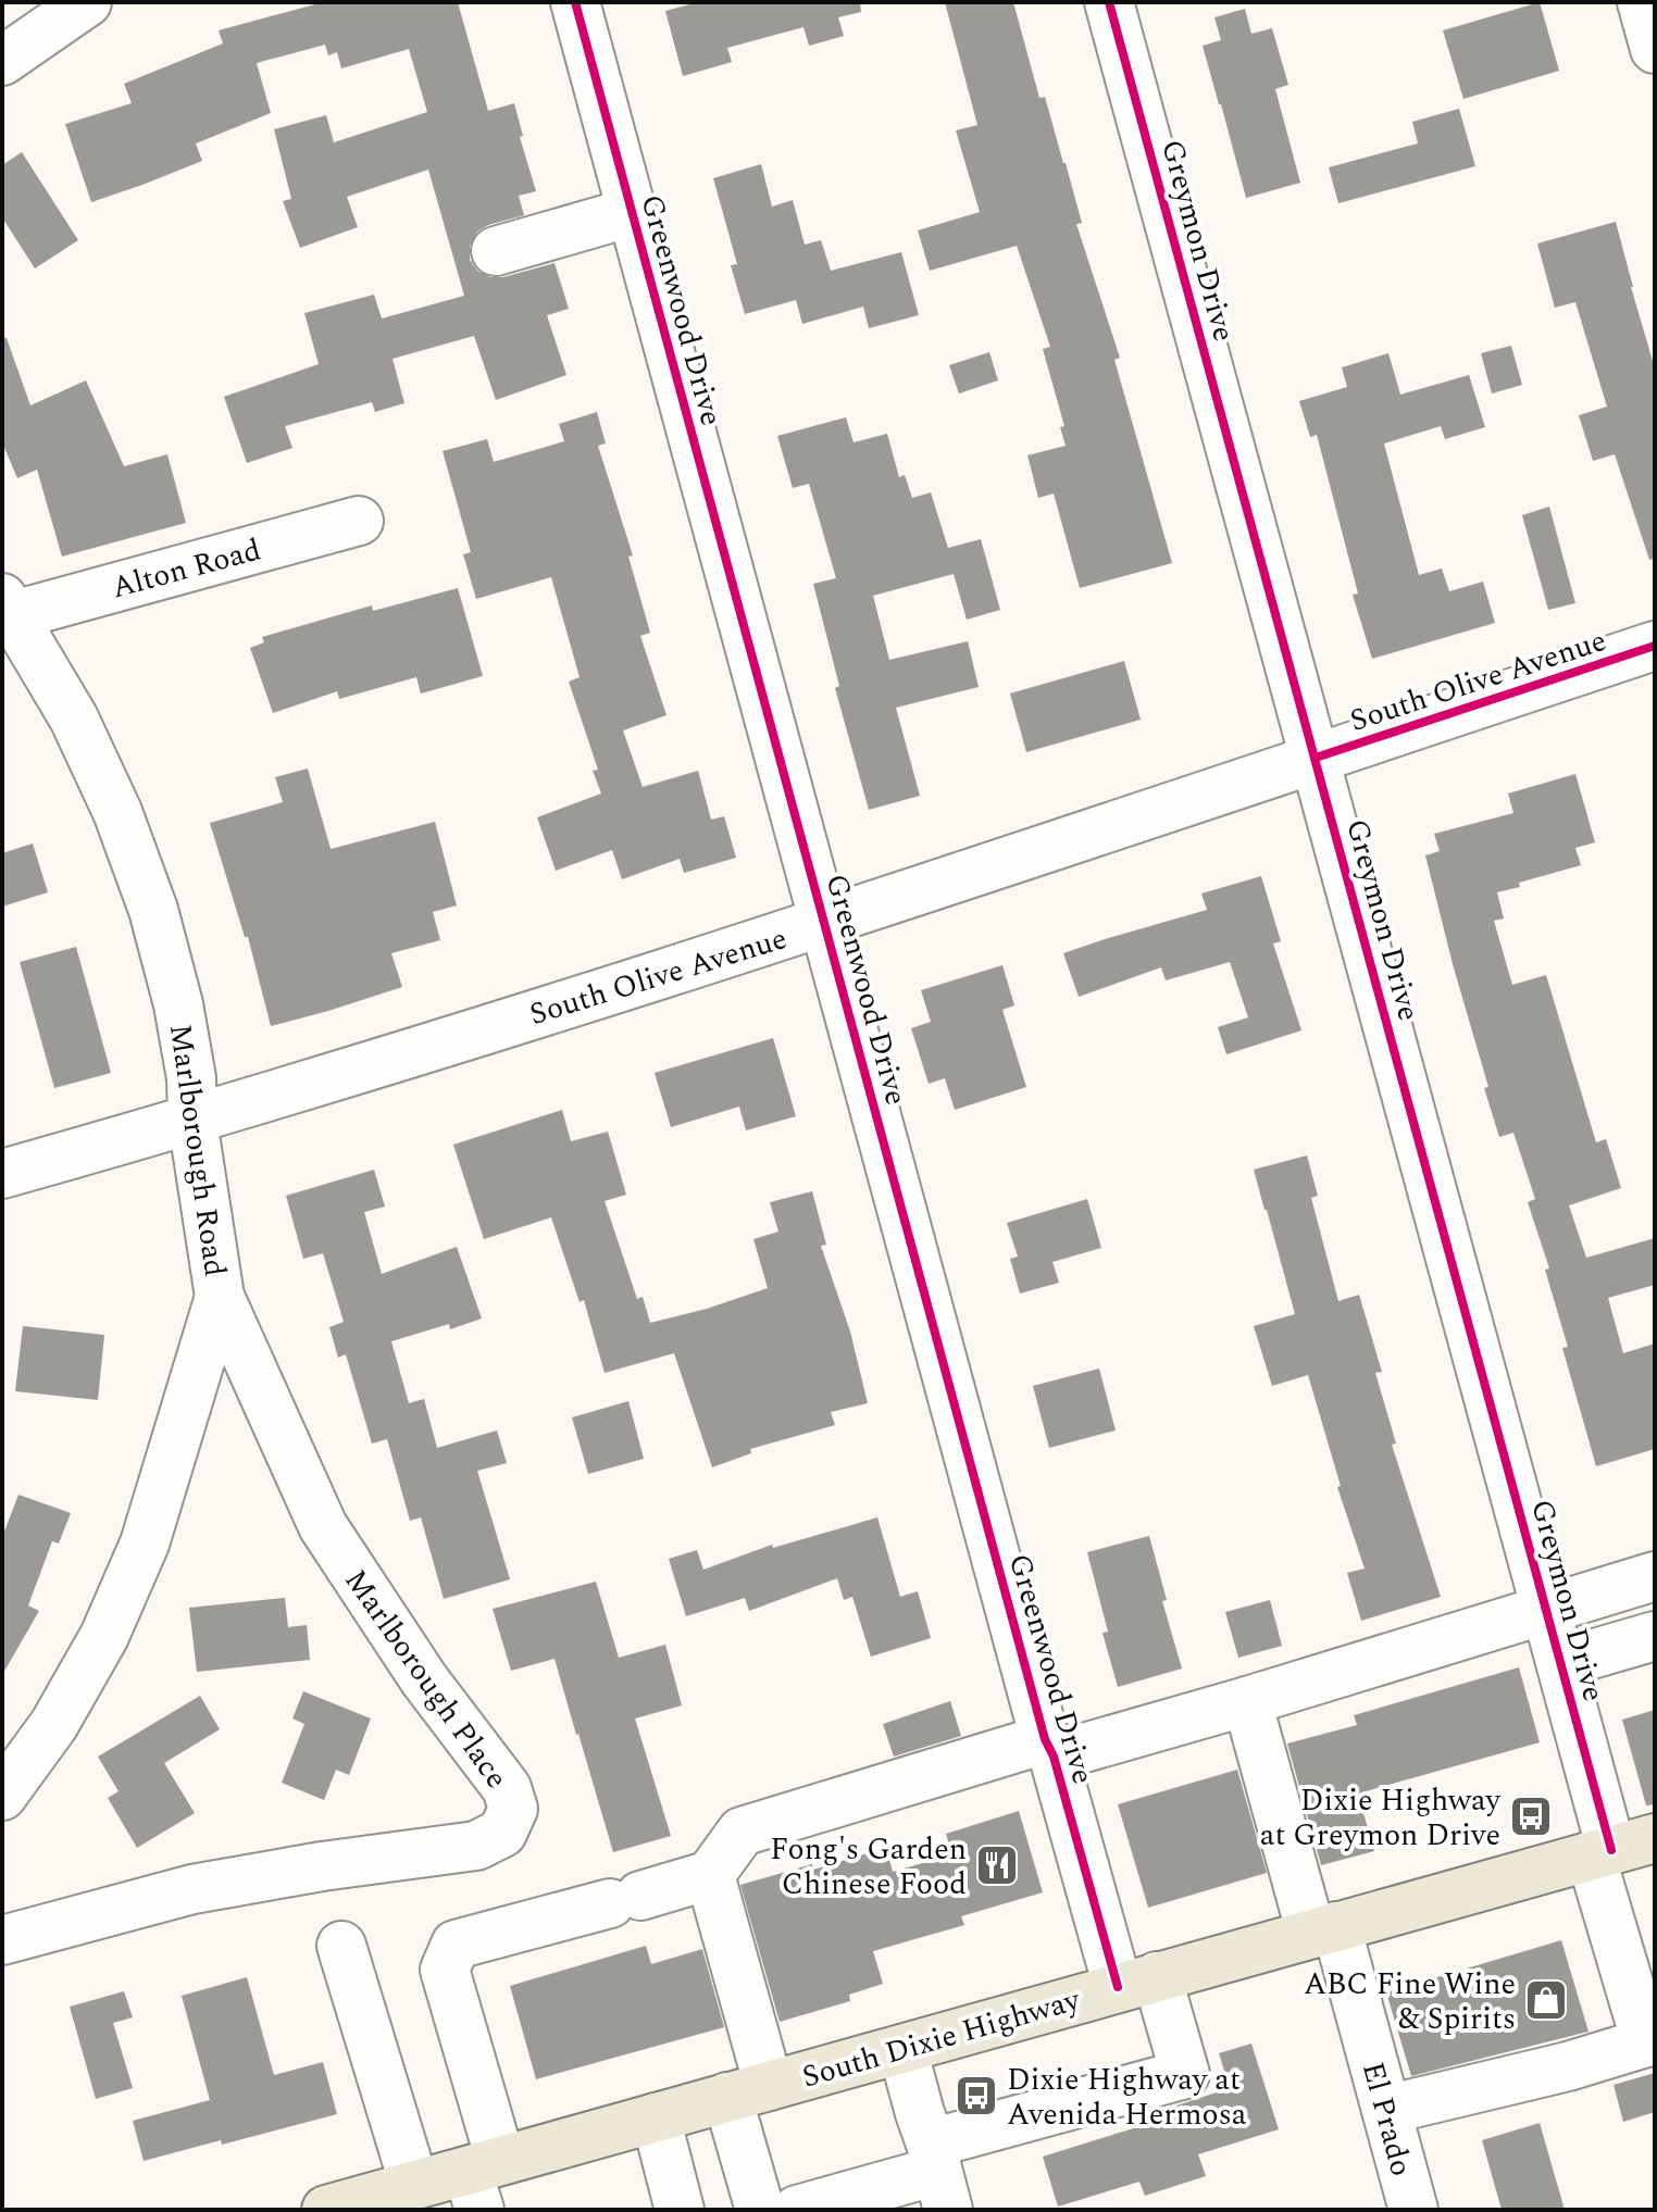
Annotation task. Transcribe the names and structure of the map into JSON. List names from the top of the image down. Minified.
{"streets":{"main road":["South Dixie Highway"],"street":["Greymon Drive","Greenwood Drive","Alton Road","South Olive Avenue","Marlborough Road","Marlborough Place","El Prado"]},"crossings":[["Greymon Drive","South Olive Avenue"],["Greymon Drive","South Dixie Highway"],["Greenwood Drive","South Olive Avenue"],["Greenwood Drive","South Dixie Highway"],["Alton Road","Marlborough Road"],["South Olive Avenue","Marlborough Road"],["Marlborough Road","Marlborough Place"],["South Dixie Highway","El Prado"]],"places":{"bus stop":["Dixie Highway at Greymon Drive","Dixie Highway at Avenida Hermosa"],"restaurant":["Fong's Garden Chinese Food"],"shop":["ABC Fine Wine & Spirits"]}}
